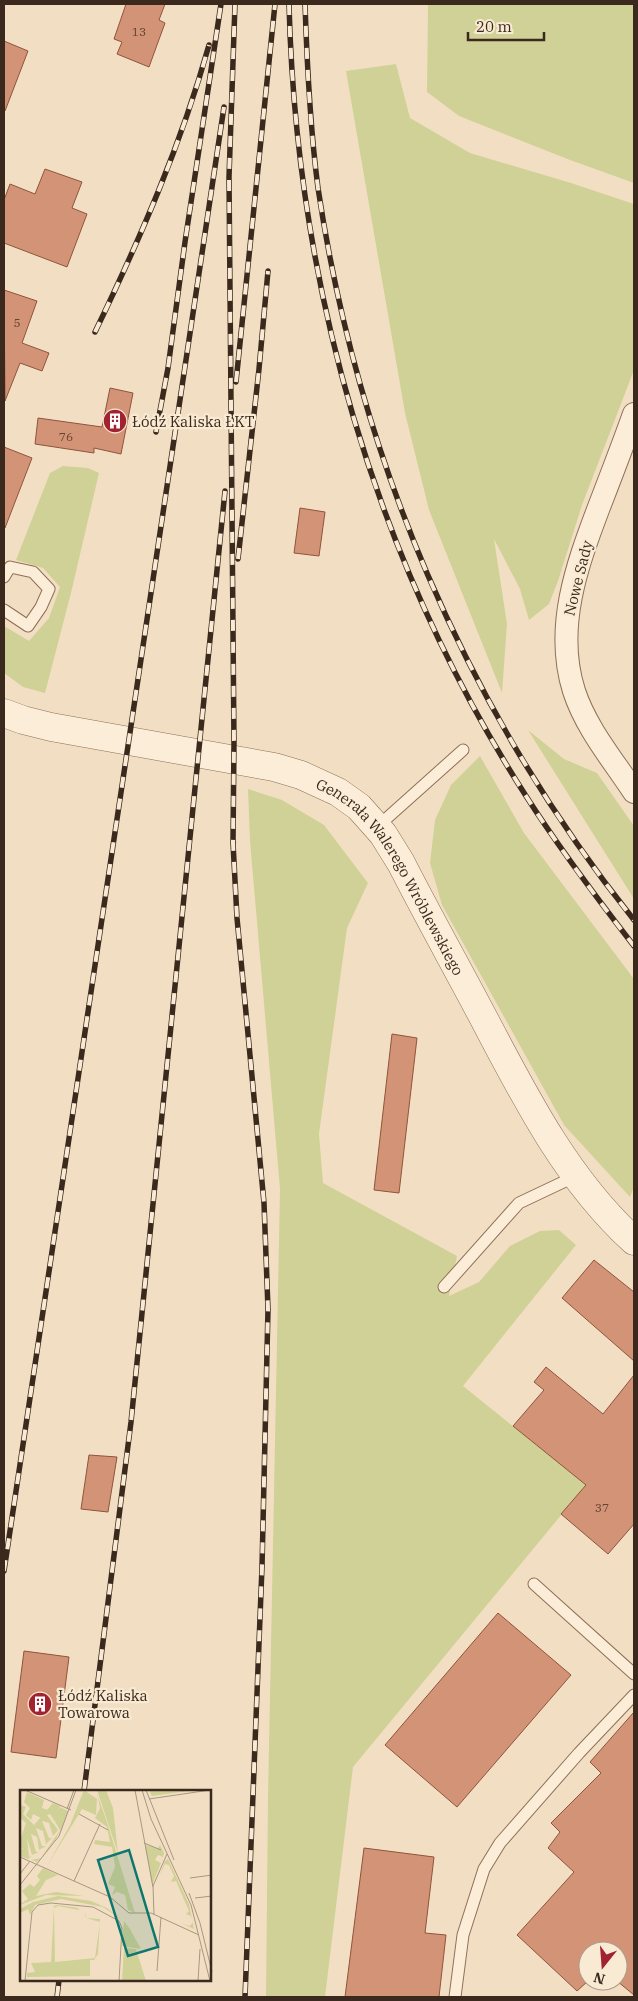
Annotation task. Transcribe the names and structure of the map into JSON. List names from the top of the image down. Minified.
{"streets":{"street":["Nowe Sady","Generała Walerego Wróblewskiego"]},"places":{"building":["Łódź Kaliska ŁKT","Łódź Kaliska Towarowa"]},"house_numbers":["13","5","76","37"],"scale_bar":"20 m","north":"bottom"}
